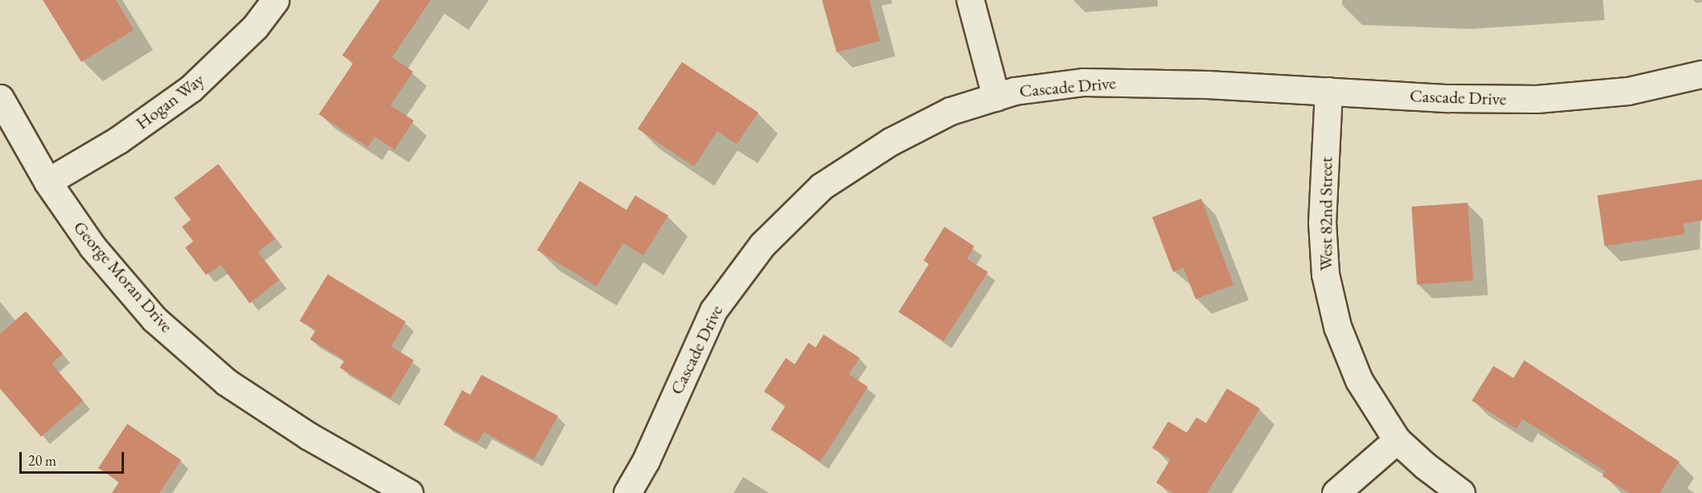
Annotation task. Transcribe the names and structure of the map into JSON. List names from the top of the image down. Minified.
{"streets":{"street":["Cascade Drive","Hogan Way","West 82nd Street","George Moran Drive"]},"crossings":[["Cascade Drive","West 82nd Street"],["Hogan Way","George Moran Drive"]],"scale_bar":"20 m"}
